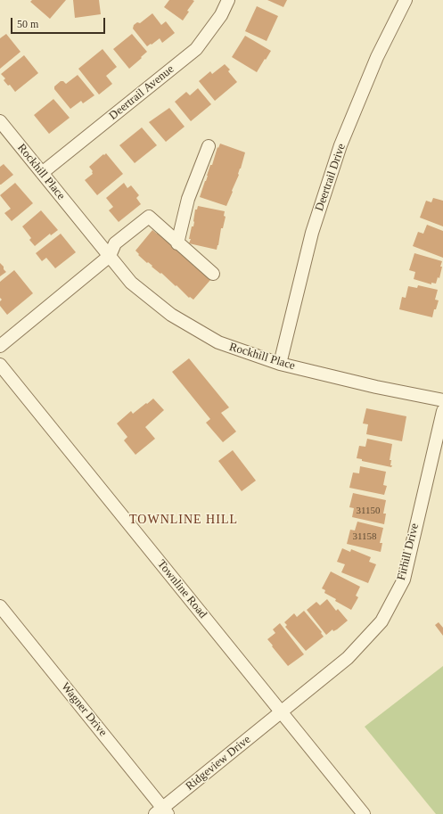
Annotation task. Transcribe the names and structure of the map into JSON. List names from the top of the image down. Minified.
{"streets":{"street":["Deertrail Avenue","Rockhill Place","Deertrail Drive","Firhill Drive","Townline Road","Wagner Drive","Ridgeview Drive"]},"crossings":[["Deertrail Avenue","Rockhill Place"],["Rockhill Place","Deertrail Drive"],["Firhill Drive","Townline Road"],["Firhill Drive","Ridgeview Drive"],["Townline Road","Ridgeview Drive"],["Wagner Drive","Ridgeview Drive"]],"districts":["TOWNLINE HILL"],"house_numbers":["31150","31158"],"scale_bar":"50 m"}
